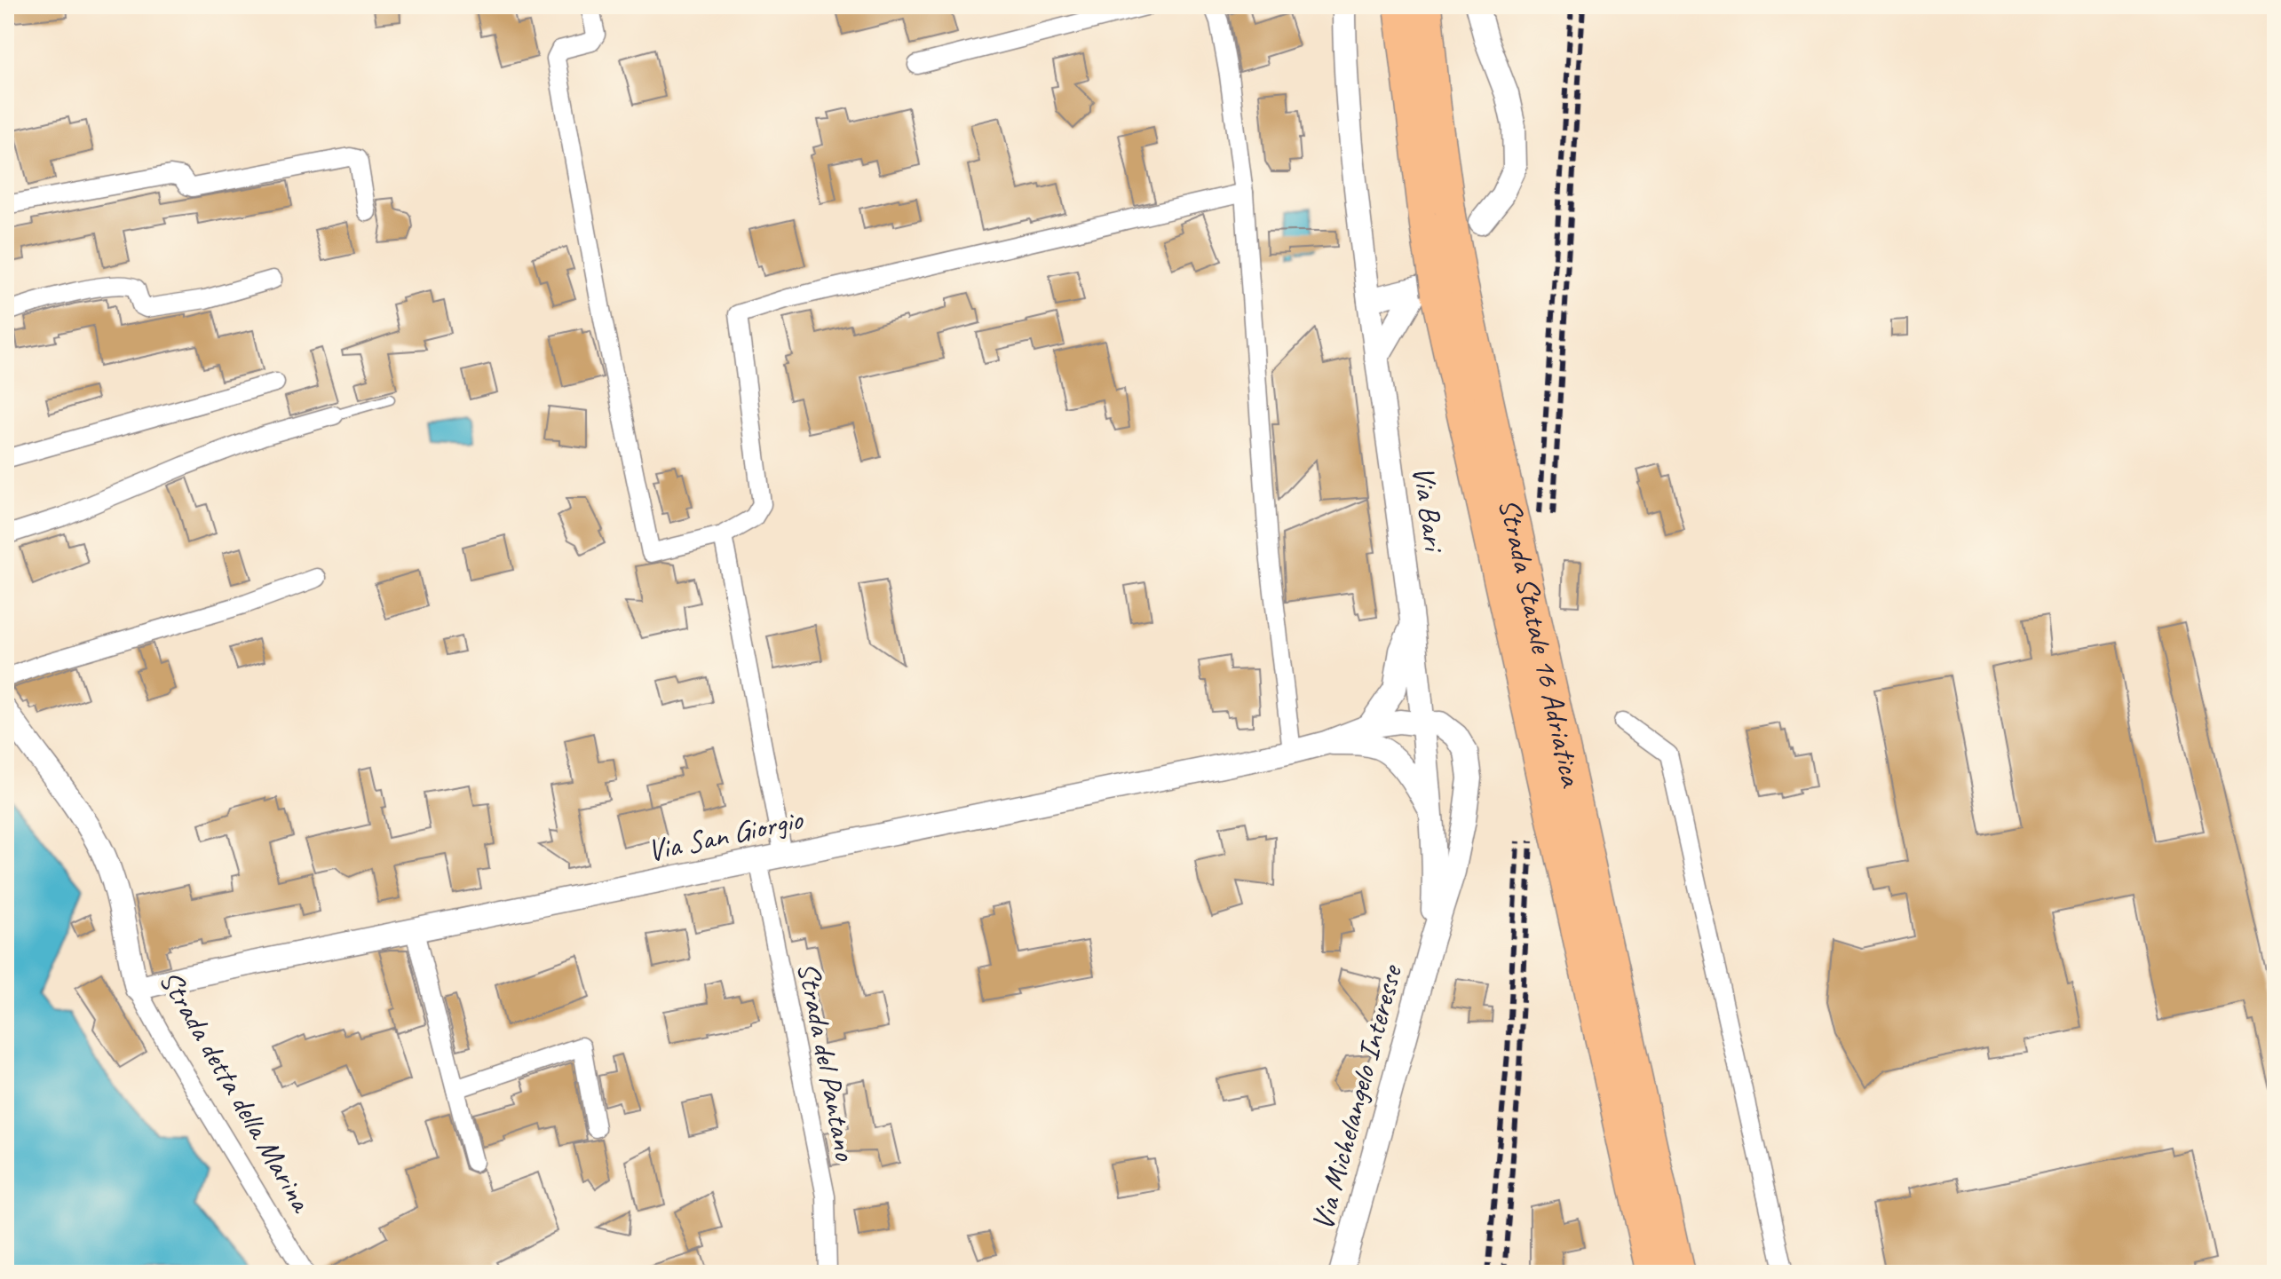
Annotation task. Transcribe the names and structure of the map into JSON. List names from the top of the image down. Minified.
{"streets":{"highway":["Strada Statale 16 Adriatica"],"street":["Via Bari","Via San Giorgio","Strada del Pantano","Strada detta della Marina","Via Michelangelo Interesse"]},"crossings":[["Via Bari","Via San Giorgio"],["Via Bari","Via Michelangelo Interesse"],["Via San Giorgio","Strada del Pantano"],["Via San Giorgio","Strada detta della Marina"],["Via San Giorgio","Via Michelangelo Interesse"]]}
